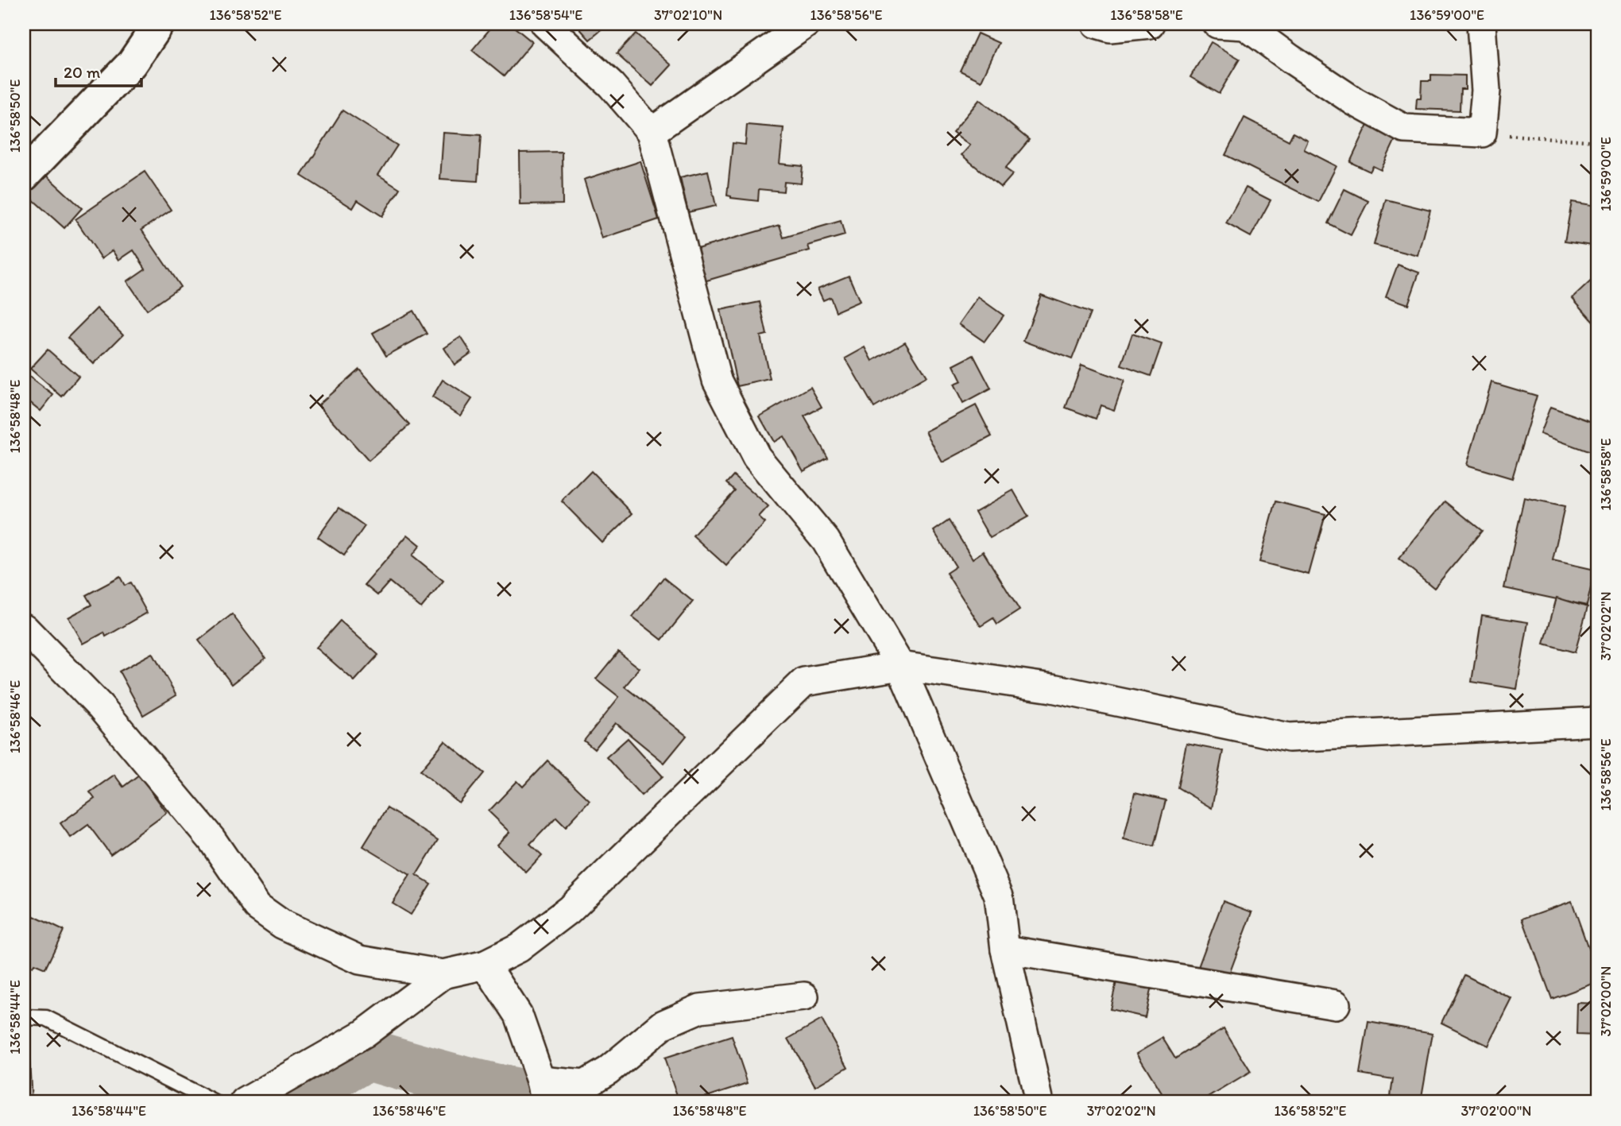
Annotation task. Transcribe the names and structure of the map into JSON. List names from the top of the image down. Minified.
{"scale_bar":"20 m","coordinates":["136°58'52\"E","136°58'54\"E","37°02'10\"N","136°58'56\"E","136°58'58\"E","136°59'00\"E","136°58'50\"E","136°58'48\"E","37°02'02\"N","136°58'46\"E","37°02'00\"N","136°58'44\"E"]}
